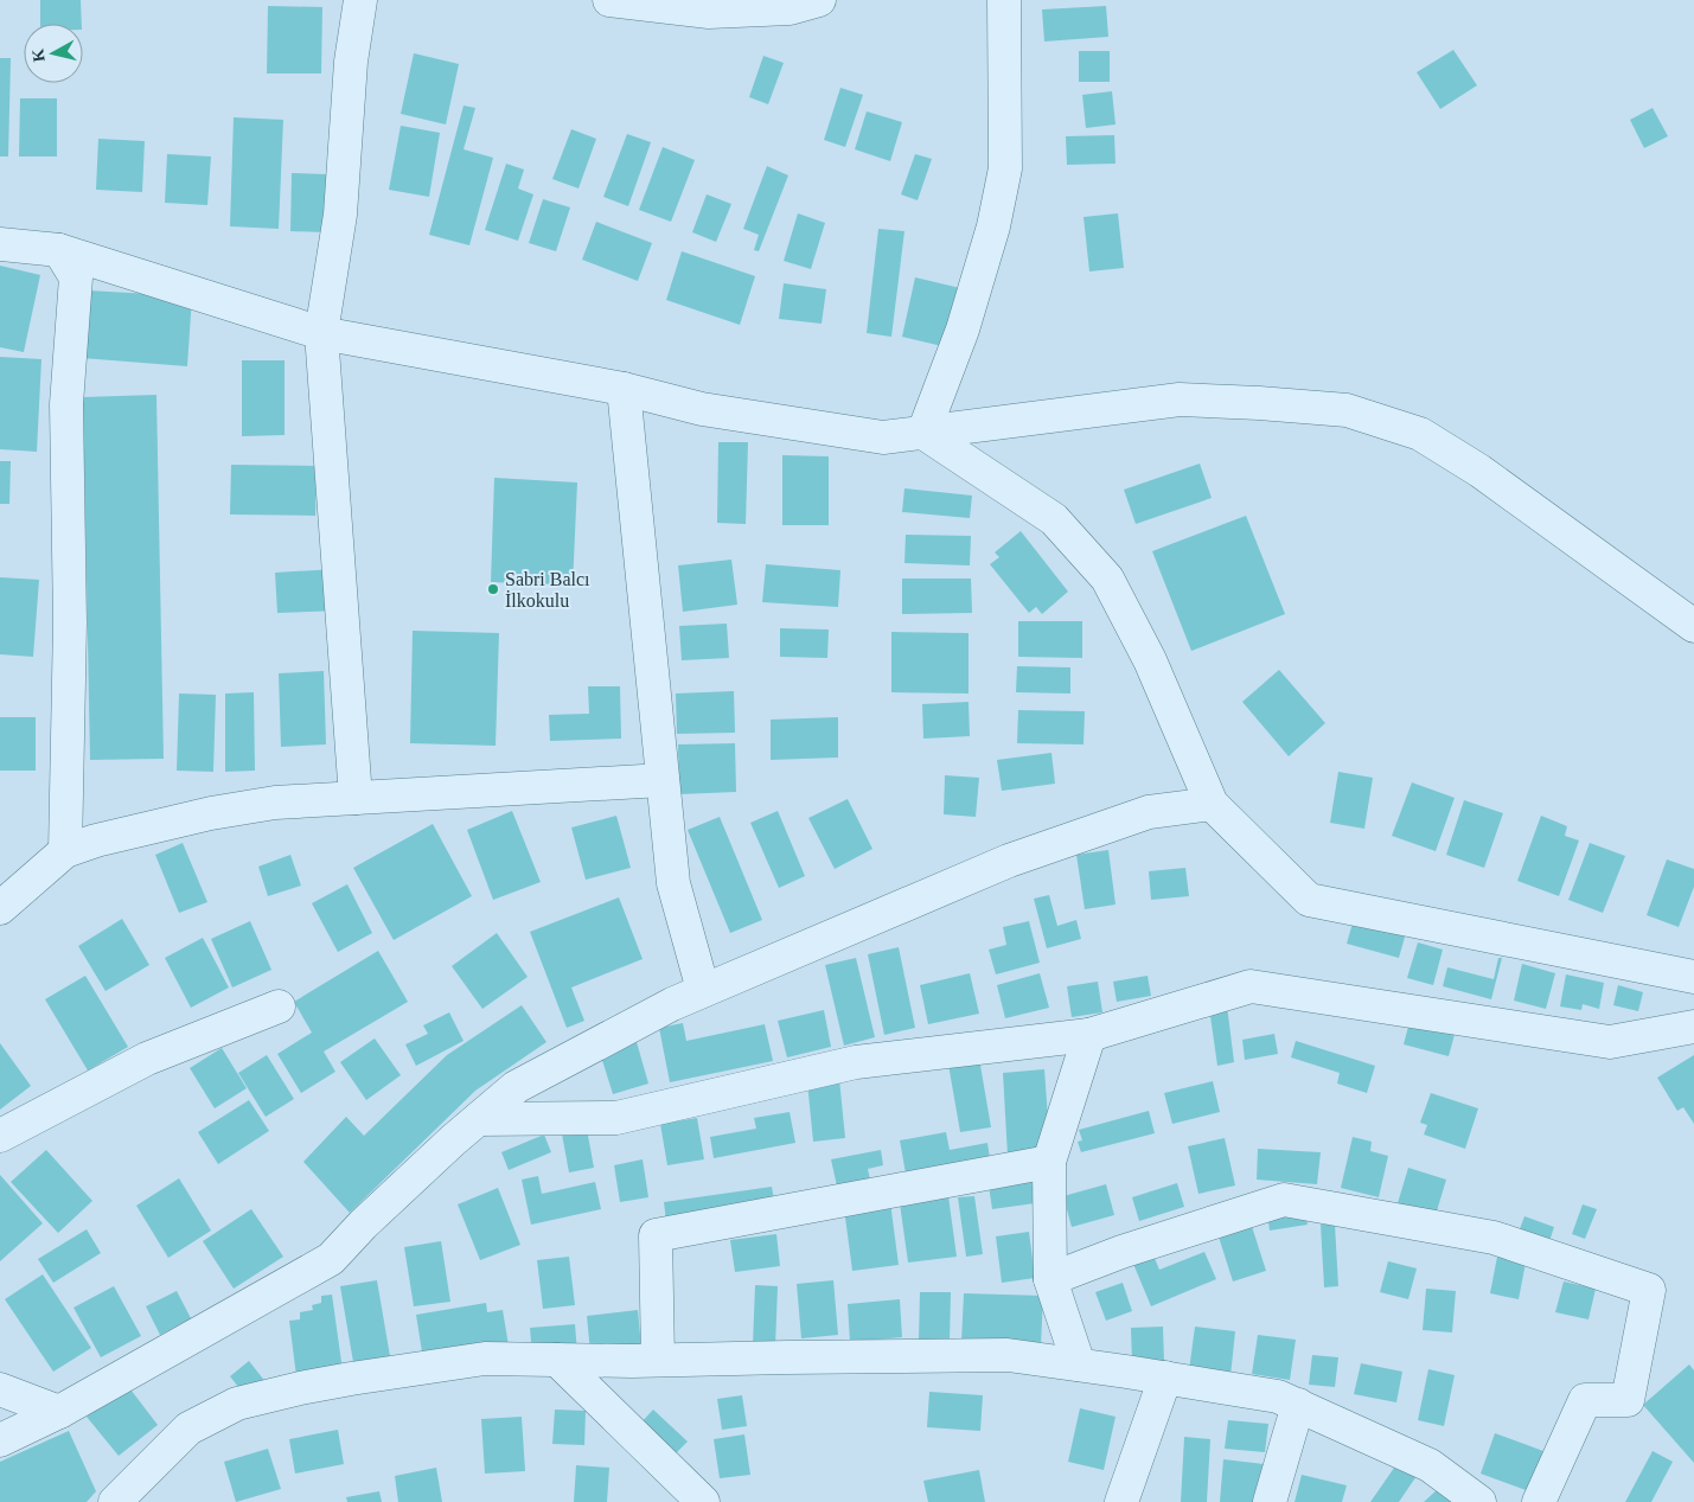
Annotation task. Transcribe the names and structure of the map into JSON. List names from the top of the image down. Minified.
{"places":["Sabri Balcı İlkokulu"],"north":"left"}
